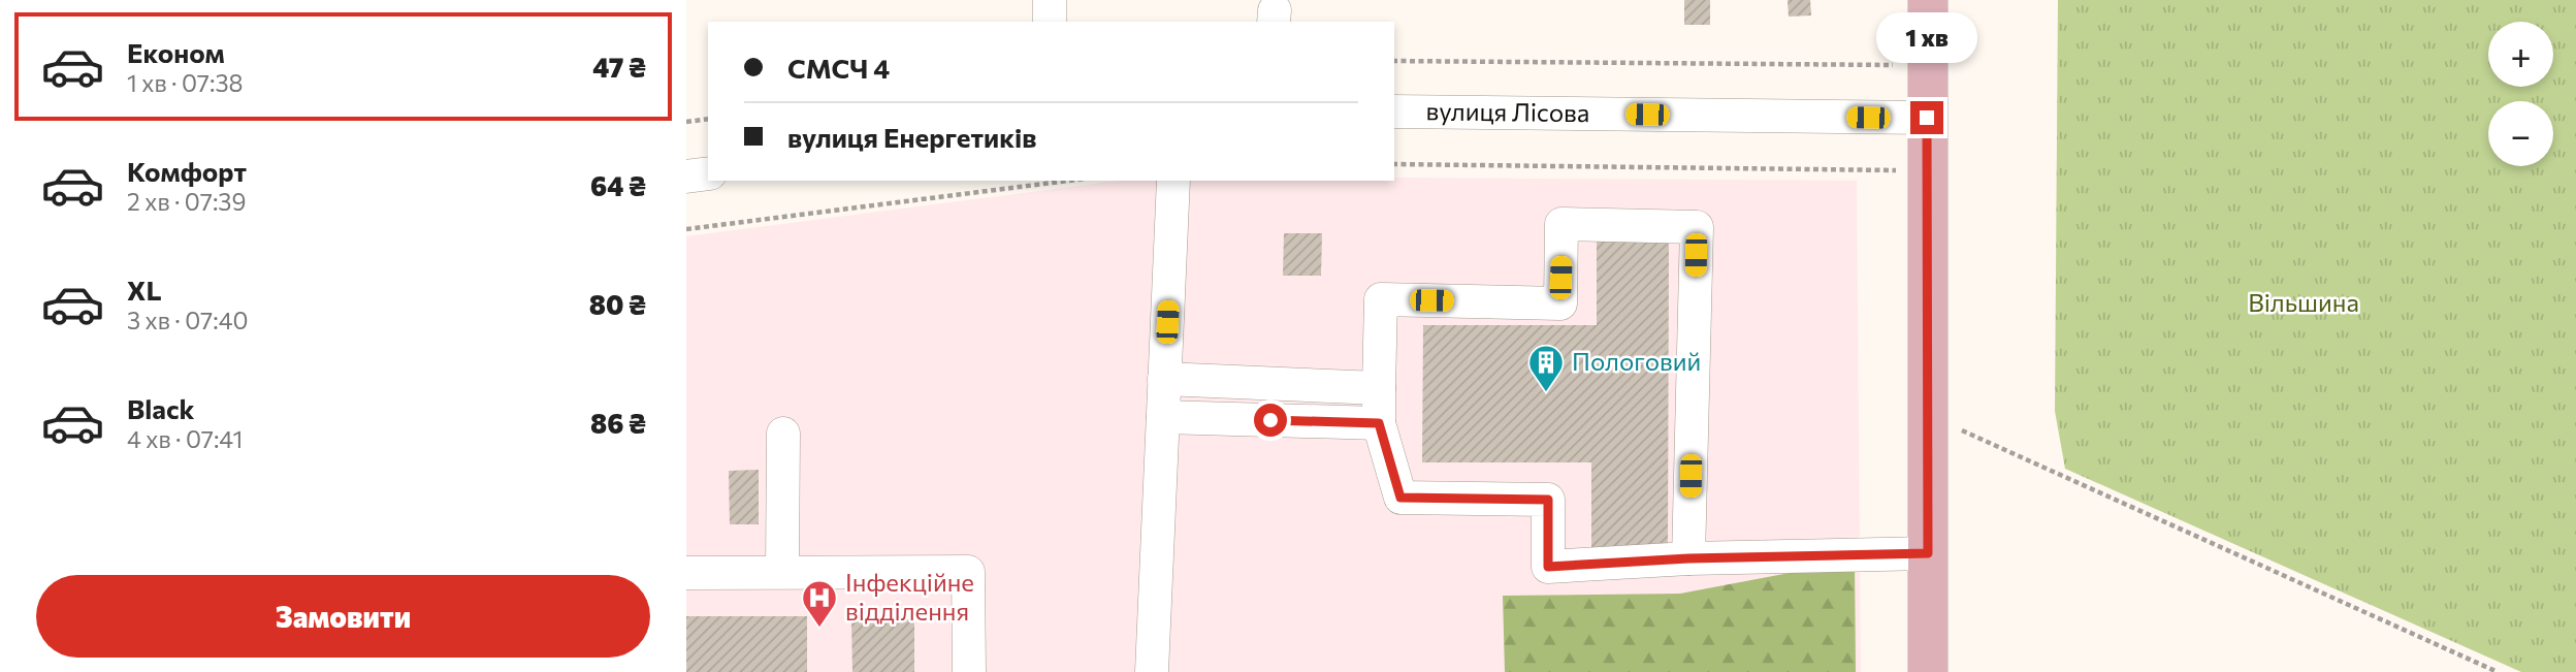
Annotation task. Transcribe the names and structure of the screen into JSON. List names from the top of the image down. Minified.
{"streets":{"street":["вулиця Лісова"]},"parks":["Вільшина"],"places":{"building":["Пологовий"],"hospital":["Інфекційне відділення"]},"page":{"list":[{"name":"Економ","note":"1 хв · 07:38","value":"47 ₴"},{"name":"Комфорт","note":"2 хв · 07:39","value":"64 ₴"},{"name":"XL","note":"3 хв · 07:40","value":"80 ₴"},{"name":"Black","note":"4 хв · 07:41","value":"86 ₴"}],"bubble":"1 хв","map_buttons":["+","−"],"banner":["СМСЧ 4","вулиця Енергетиків"],"buttons":"Замовити"}}
